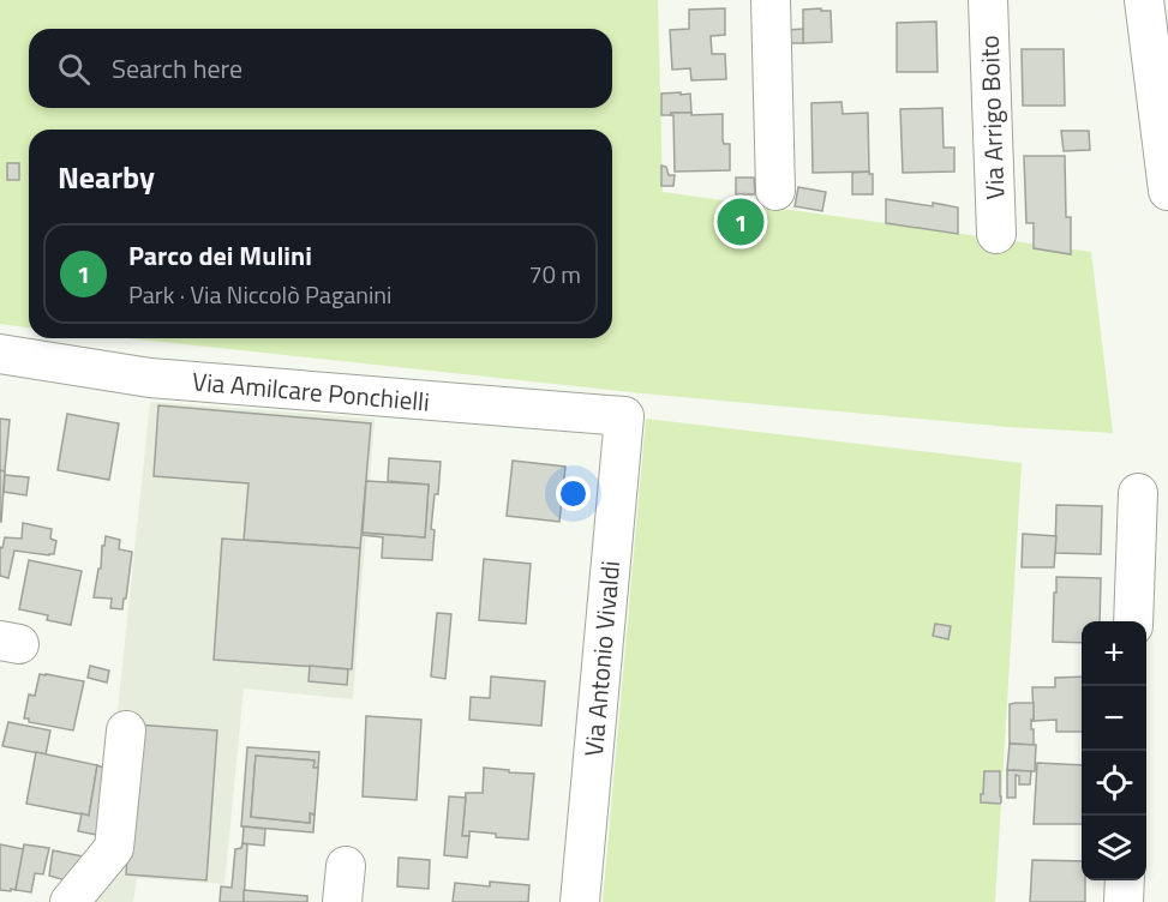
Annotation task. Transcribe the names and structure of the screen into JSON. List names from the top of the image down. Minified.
{"streets":{"street":["Via Arrigo Boito","Via Amilcare Ponchielli","Via Antonio Vivaldi"]},"crossings":[["Via Amilcare Ponchielli","Via Antonio Vivaldi"]],"page":{"search":"Search here","heading":"Nearby","pins":"1","list":[{"mark":"1","name":"Parco dei Mulini","note":"Park · Via Niccolò Paganini","value":"70 m"}],"map_buttons":["+","−"]}}
